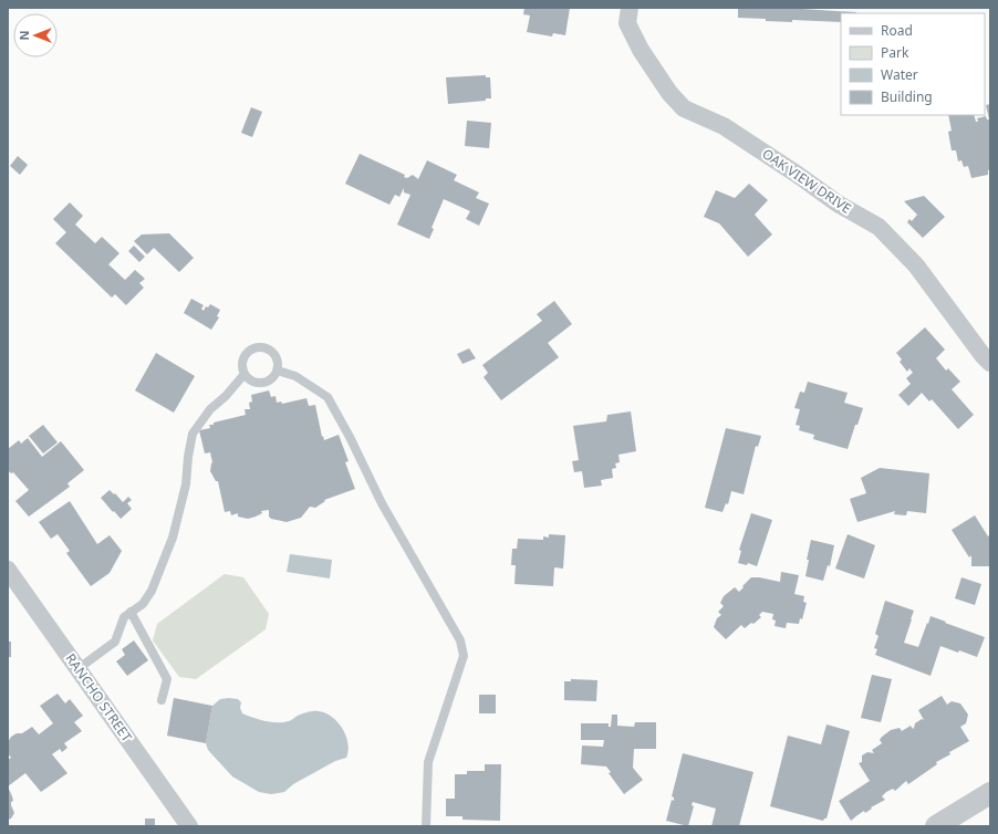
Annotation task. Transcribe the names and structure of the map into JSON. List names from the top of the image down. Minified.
{"streets":{"street":["OAK VIEW DRIVE","RANCHO STREET"]},"legend":["Road","Park","Water","Building"],"north":"left"}
